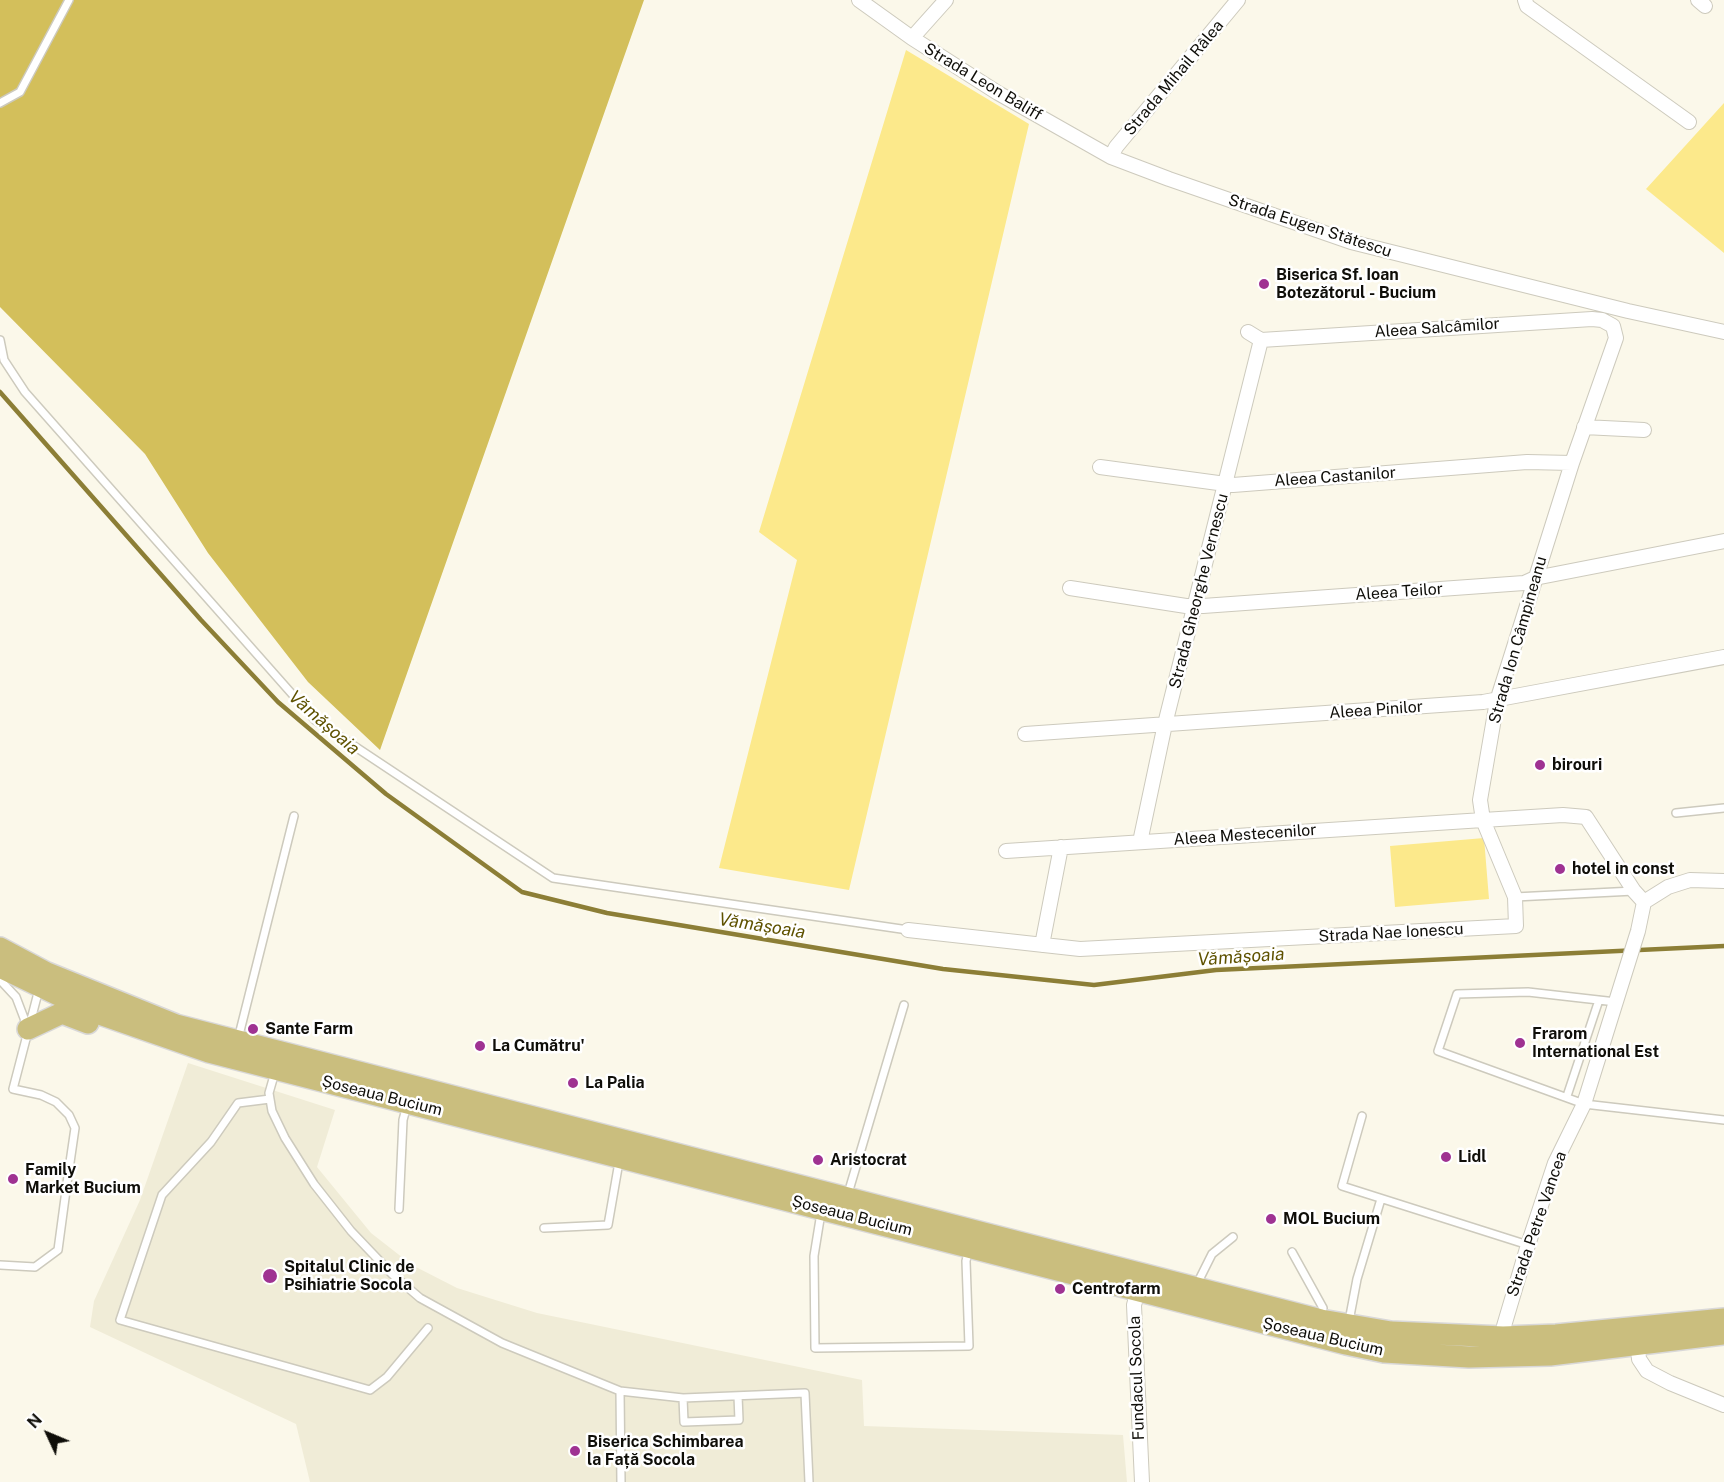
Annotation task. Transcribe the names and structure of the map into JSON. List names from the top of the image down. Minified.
{"streets":{"main road":["Șoseaua Bucium"],"street":["Strada Mihail Râlea","Strada Leon Baliff","Strada Eugen Stătescu","Aleea Salcâmilor","Aleea Castanilor","Strada Gheorghe Vernescu","Aleea Teilor","Strada Ion Câmpineanu","Aleea Pinilor","Aleea Mestecenilor","Strada Nae Ionescu","Strada Petre Vancea","Fundacul Socola"]},"crossings":[["Strada Mihail Râlea","Strada Leon Baliff"],["Strada Mihail Râlea","Strada Eugen Stătescu"],["Strada Leon Baliff","Strada Eugen Stătescu"],["Aleea Salcâmilor","Strada Gheorghe Vernescu"],["Aleea Salcâmilor","Strada Ion Câmpineanu"],["Aleea Castanilor","Strada Gheorghe Vernescu"],["Aleea Castanilor","Strada Ion Câmpineanu"],["Strada Gheorghe Vernescu","Aleea Teilor"],["Strada Gheorghe Vernescu","Aleea Pinilor"],["Strada Gheorghe Vernescu","Aleea Mestecenilor"],["Aleea Teilor","Strada Ion Câmpineanu"],["Strada Ion Câmpineanu","Aleea Pinilor"],["Strada Ion Câmpineanu","Aleea Mestecenilor"],["Strada Ion Câmpineanu","Strada Nae Ionescu"],["Șoseaua Bucium","Strada Petre Vancea"],["Șoseaua Bucium","Fundacul Socola"]],"water":["Vămășoaia"],"places":["Biserica Sf. Ioan Botezătorul - Bucium","birouri","hotel in const","Sante Farm","Frarom International Est","La Cumătru'","La Palia","Lidl","Aristocrat","Family Market Bucium","MOL Bucium","Spitalul Clinic de Psihiatrie Socola","Centrofarm","Biserica Schimbarea la Față Socola"],"north":"top left"}
